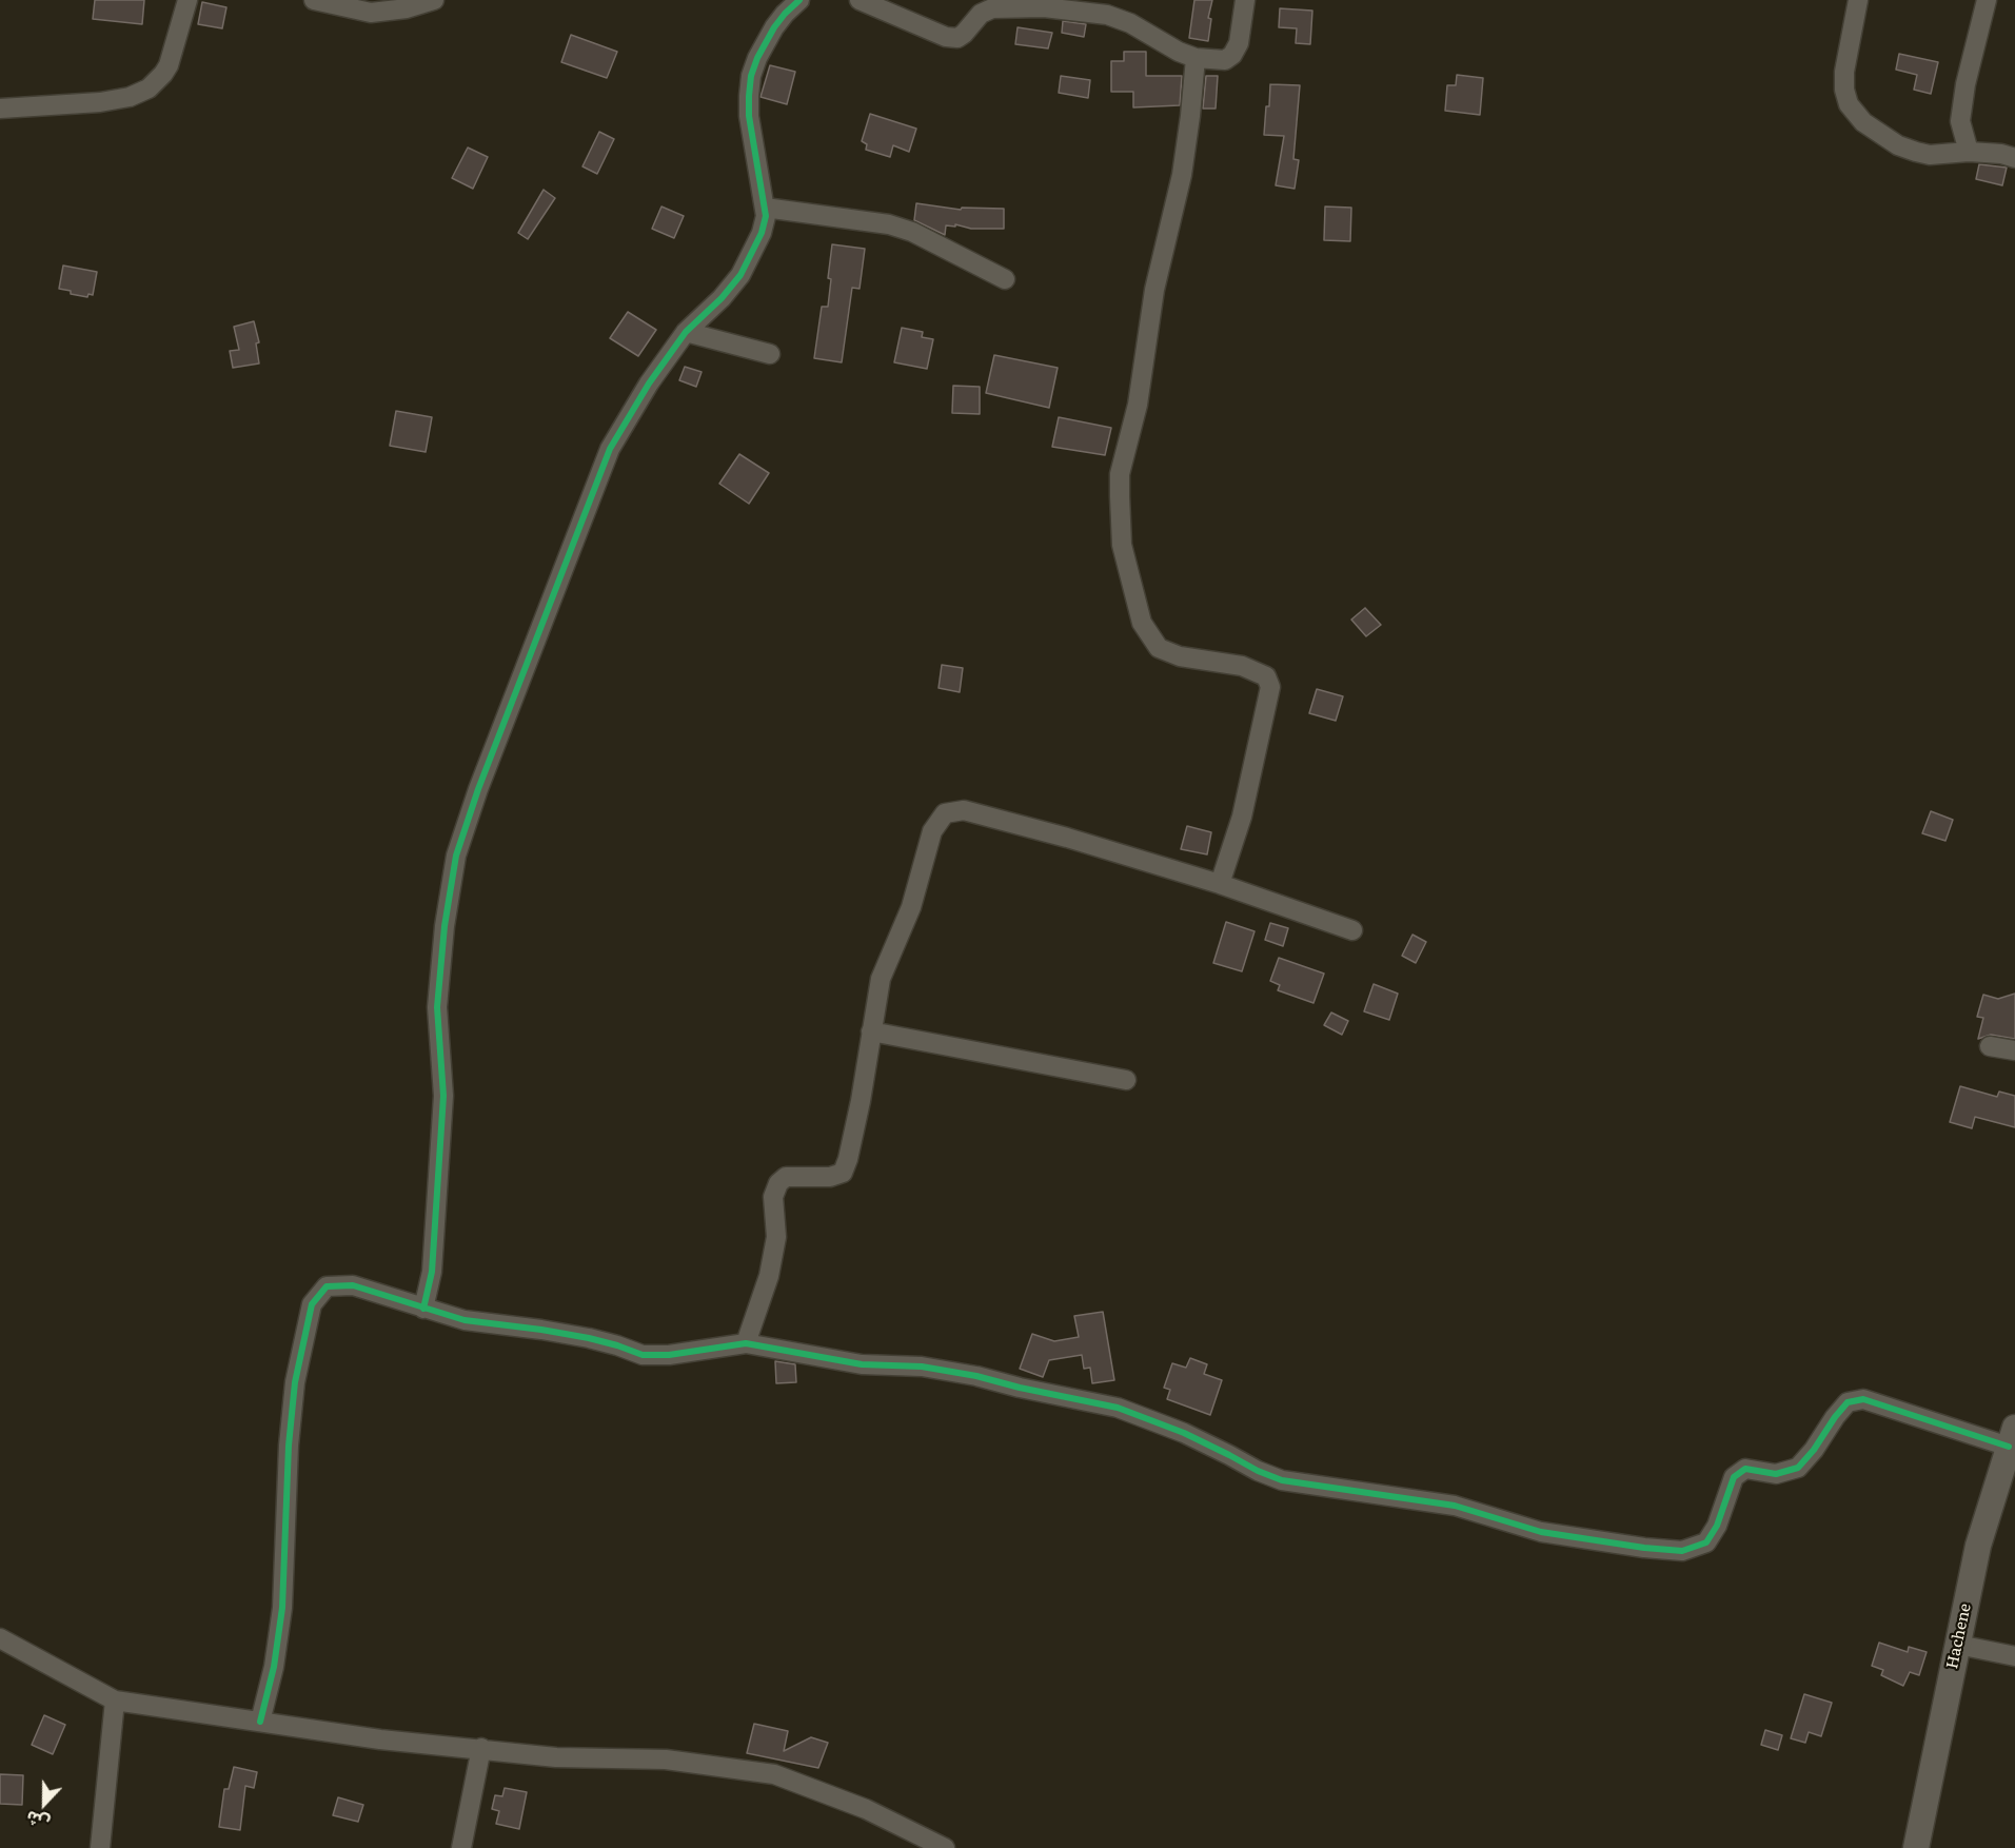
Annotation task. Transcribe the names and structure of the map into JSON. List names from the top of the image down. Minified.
{"streets":{"street":["Hachene"]},"north":"bottom"}
